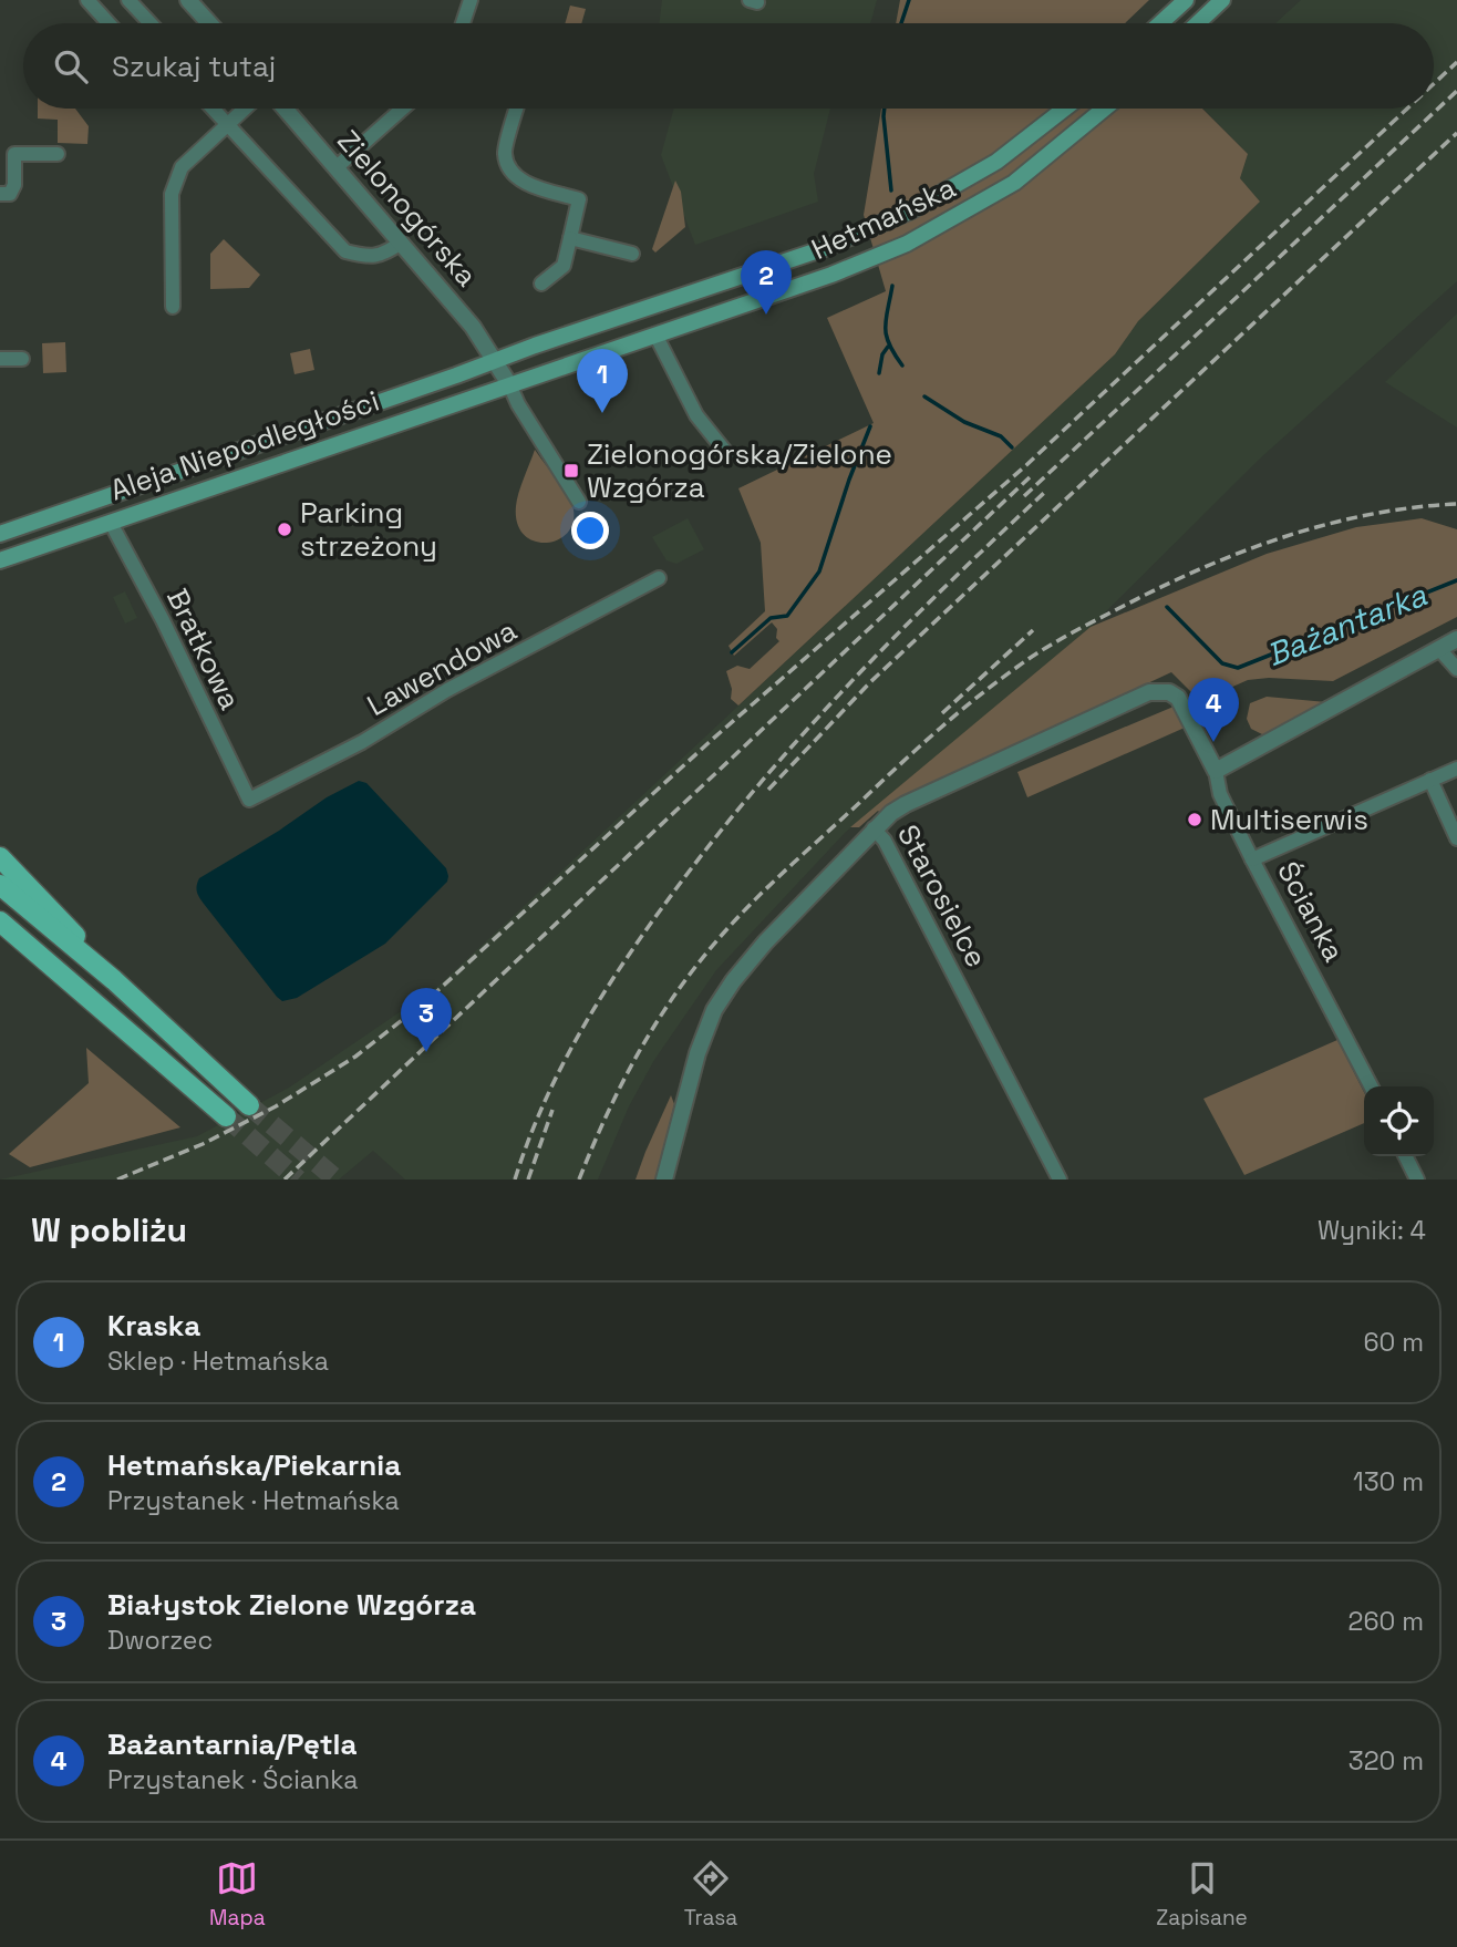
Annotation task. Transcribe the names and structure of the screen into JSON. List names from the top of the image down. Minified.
{"streets":{"main road":["Hetmańska","Aleja Niepodległości"],"street":["Zielonogórska","Bratkowa","Lawendowa","Starosielce","Ścianka"]},"crossings":[["Zielonogórska","Hetmańska"],["Zielonogórska","Aleja Niepodległości"],["Hetmańska","Aleja Niepodległości"],["Aleja Niepodległości","Bratkowa"],["Bratkowa","Lawendowa"],["Starosielce","Ścianka"]],"water":["Bażantarka"],"places":{"transit":["Zielonogórska/Zielone Wzgórza"],"other":["Parking strzeżony","Multiserwis"]},"page":{"search":"Szukaj tutaj","pins":["2","1","4","3"],"heading":["W pobliżu","Wyniki: 4"],"list":[{"mark":"1","name":"Kraska","note":"Sklep · Hetmańska","value":"60 m"},{"mark":"2","name":"Hetmańska/Piekarnia","note":"Przystanek · Hetmańska","value":"130 m"},{"mark":"3","name":"Białystok Zielone Wzgórza","note":"Dworzec","value":"260 m"},{"mark":"4","name":"Bażantarnia/Pętla","note":"Przystanek · Ścianka","value":"320 m"}],"nav":["Mapa","Trasa","Zapisane"]}}
